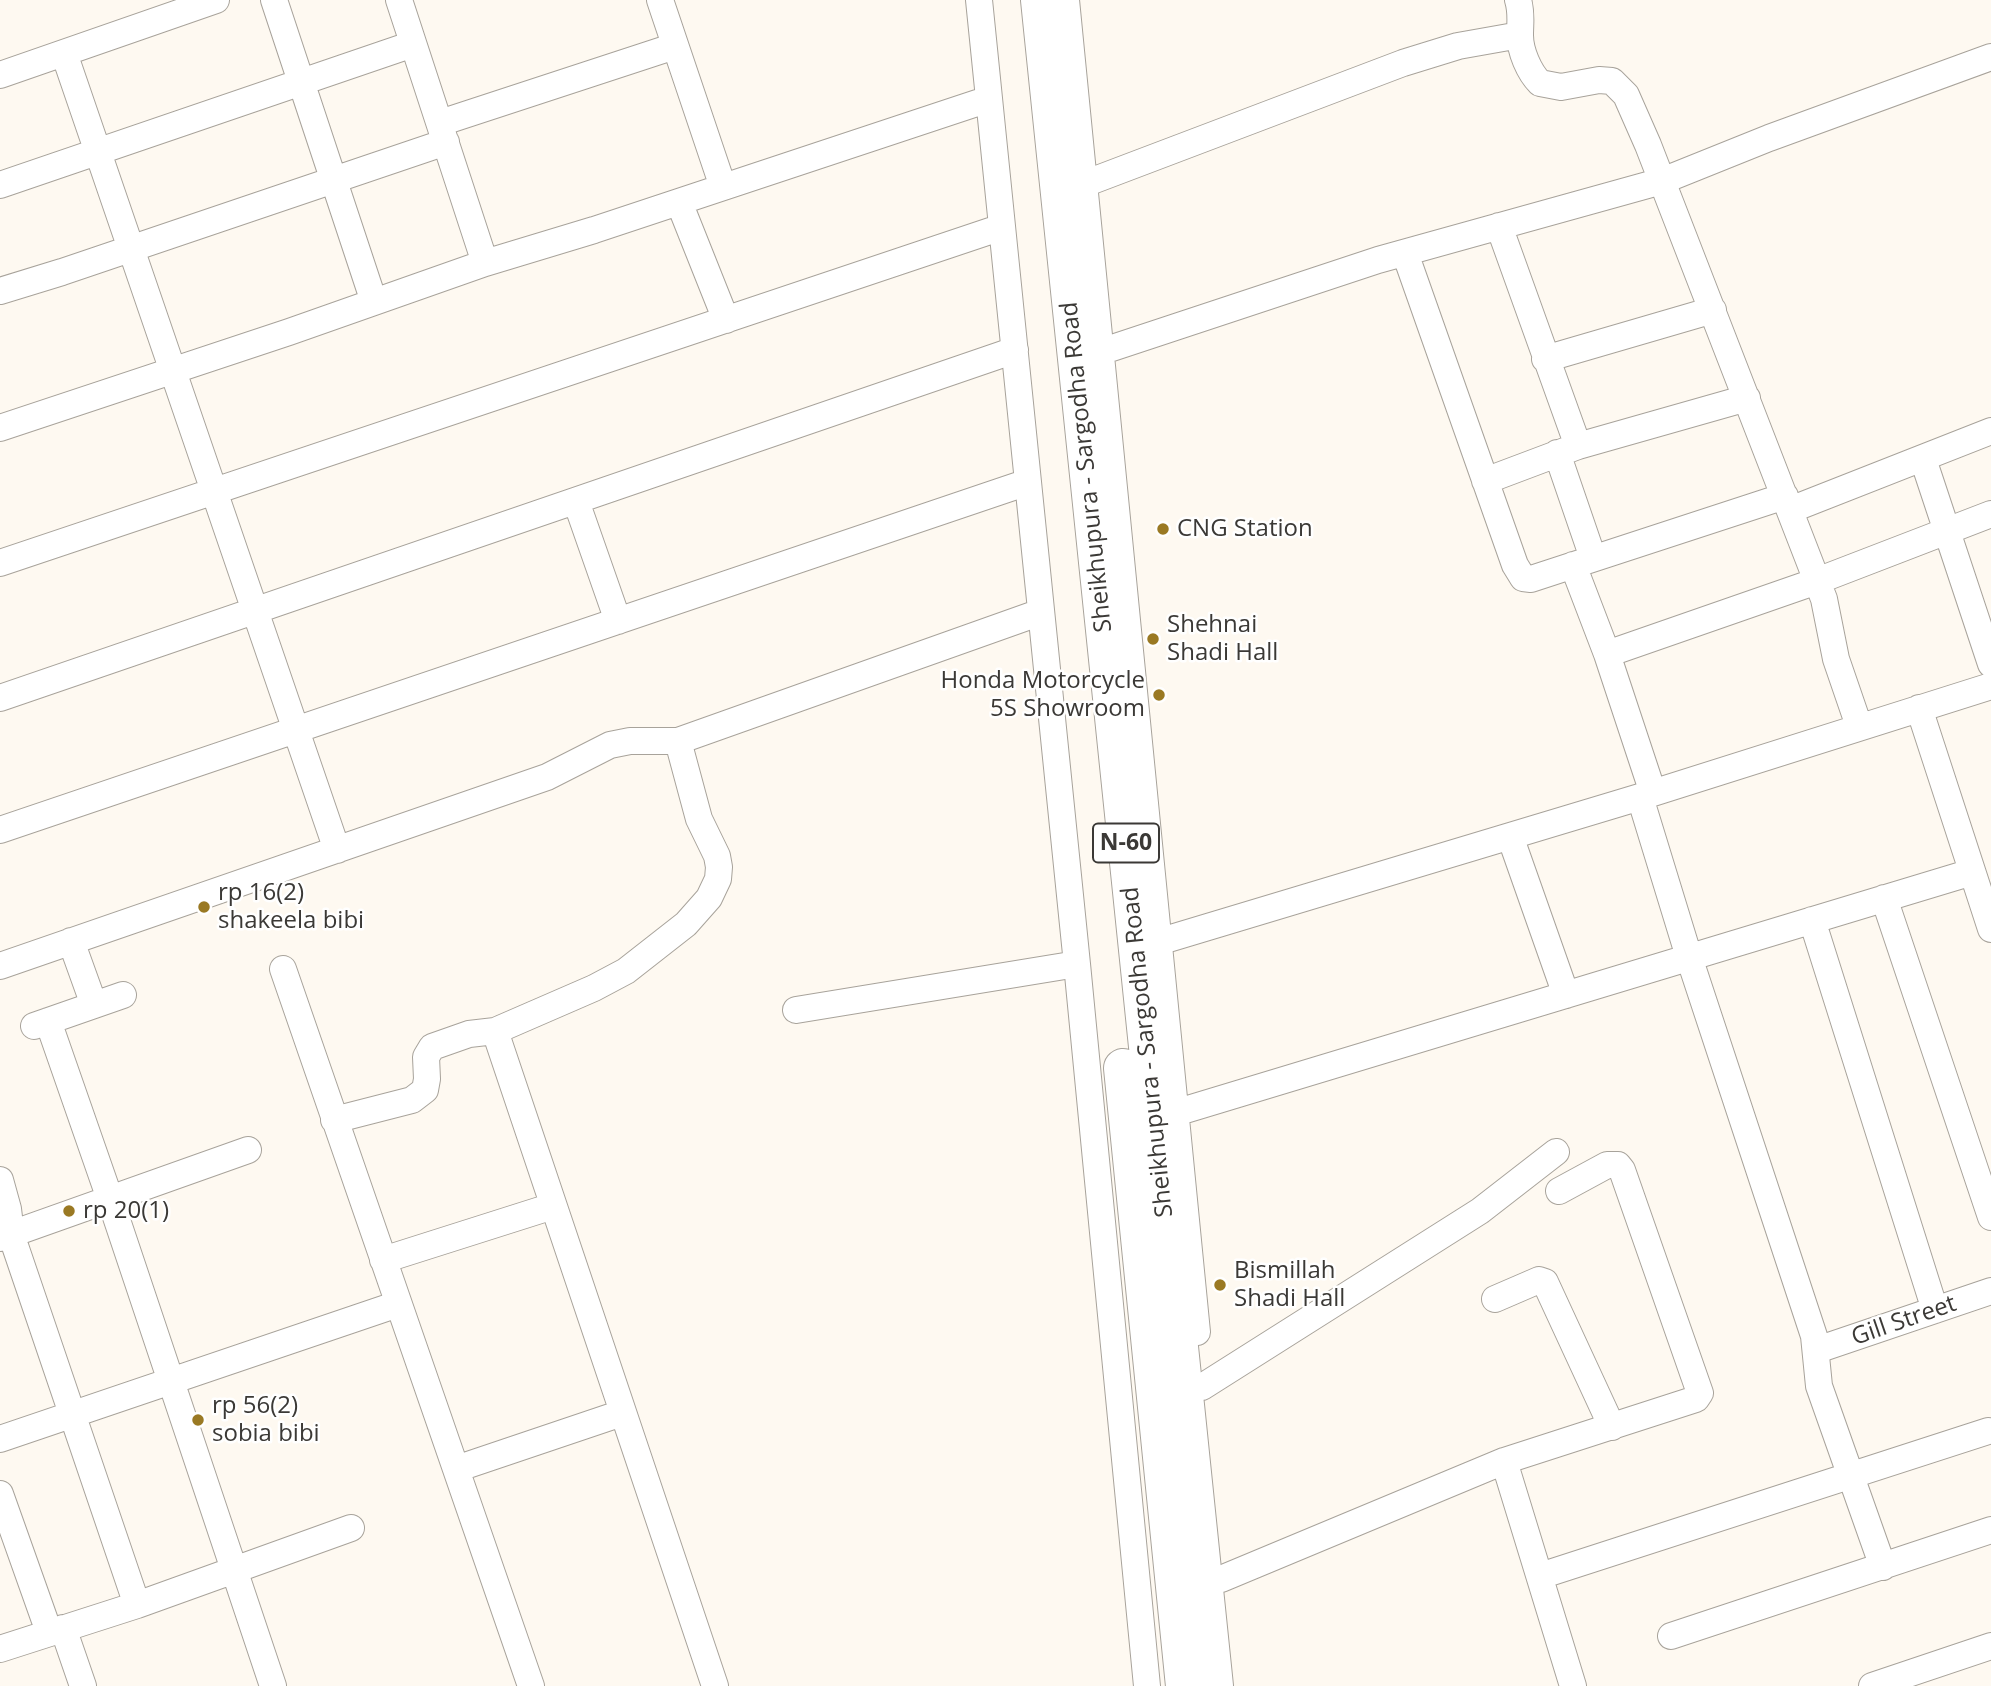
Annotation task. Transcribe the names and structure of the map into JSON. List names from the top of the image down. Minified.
{"streets":{"highway":["Sheikhupura - Sargodha Road","N-60"],"street":["Gill Street"]},"places":["CNG Station","Shehnai Shadi Hall","Honda Motorcycle 5S Showroom","rp 16(2) shakeela bibi","rp 20(1)","Bismillah Shadi Hall","rp 56(2) sobia bibi"]}
